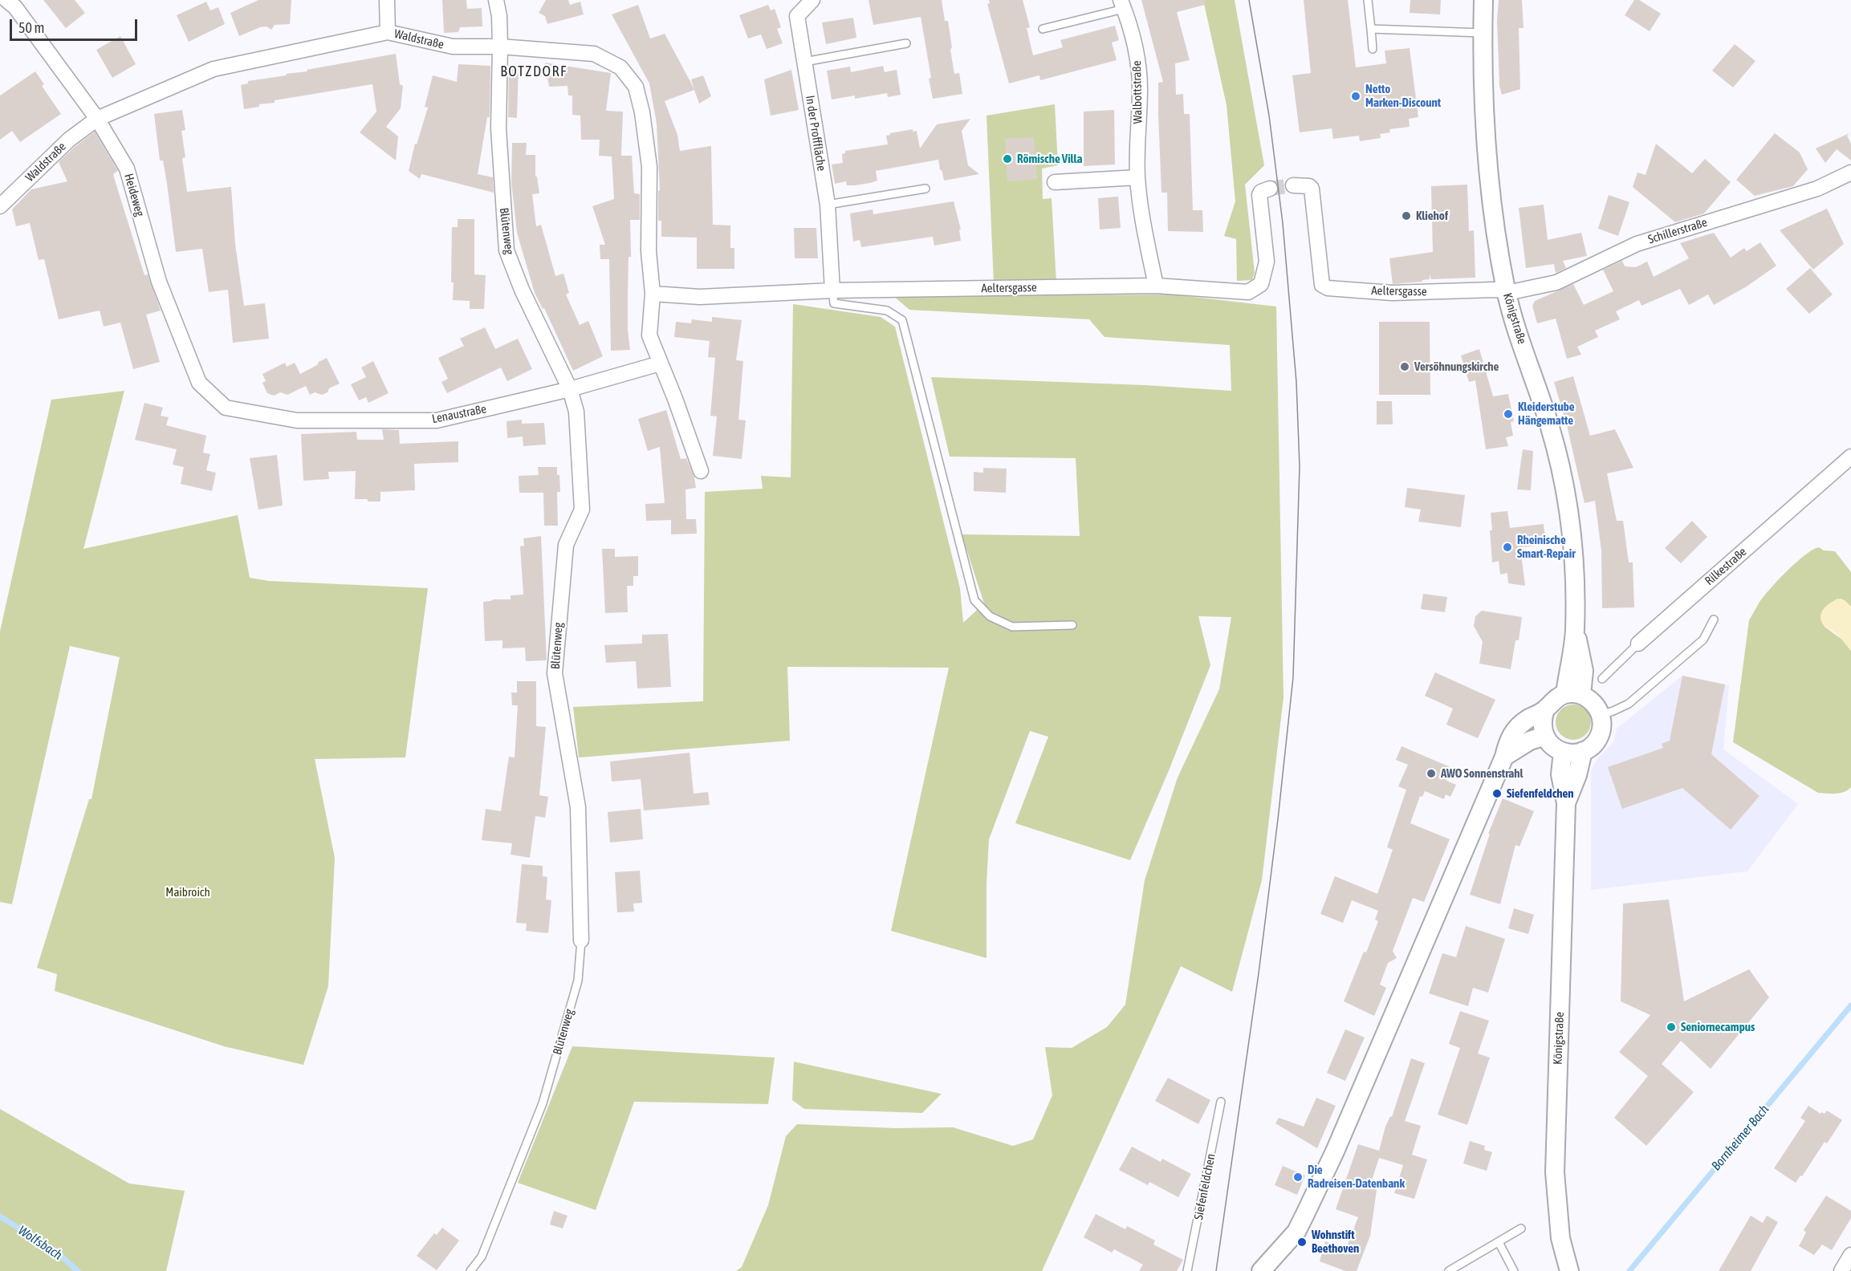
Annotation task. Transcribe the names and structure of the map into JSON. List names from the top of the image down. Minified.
{"streets":{"street":["Waldstraße","Walbottstraße","In der Profffläche","Heideweg","Blütenweg","Schillerstraße","Aeltersgasse","Königstraße","Lenaustraße","Rilkestraße"],"lane":["Siefenfeldchen"]},"crossings":[["Waldstraße","Heideweg"],["Waldstraße","Blütenweg"],["Waldstraße","Aeltersgasse"],["Walbottstraße","Aeltersgasse"],["In der Profffläche","Aeltersgasse"],["Heideweg","Lenaustraße"],["Blütenweg","Lenaustraße"],["Schillerstraße","Aeltersgasse"],["Schillerstraße","Königstraße"],["Aeltersgasse","Königstraße"]],"districts":["BOTZDORF"],"water":["Bornheimer Bach","Wolfsbach"],"parks":["Maibroich"],"places":["Netto Marken-Discount","Römische Villa","Kliehof","Versöhnungskirche","Kleiderstube Hängematte","Rheinische Smart-Repair","AWO Sonnenstrahl","Siefenfeldchen","Seniornecampus","Die Radreisen-Datenbank","Wohnstift Beethoven"],"scale_bar":"50 m"}
